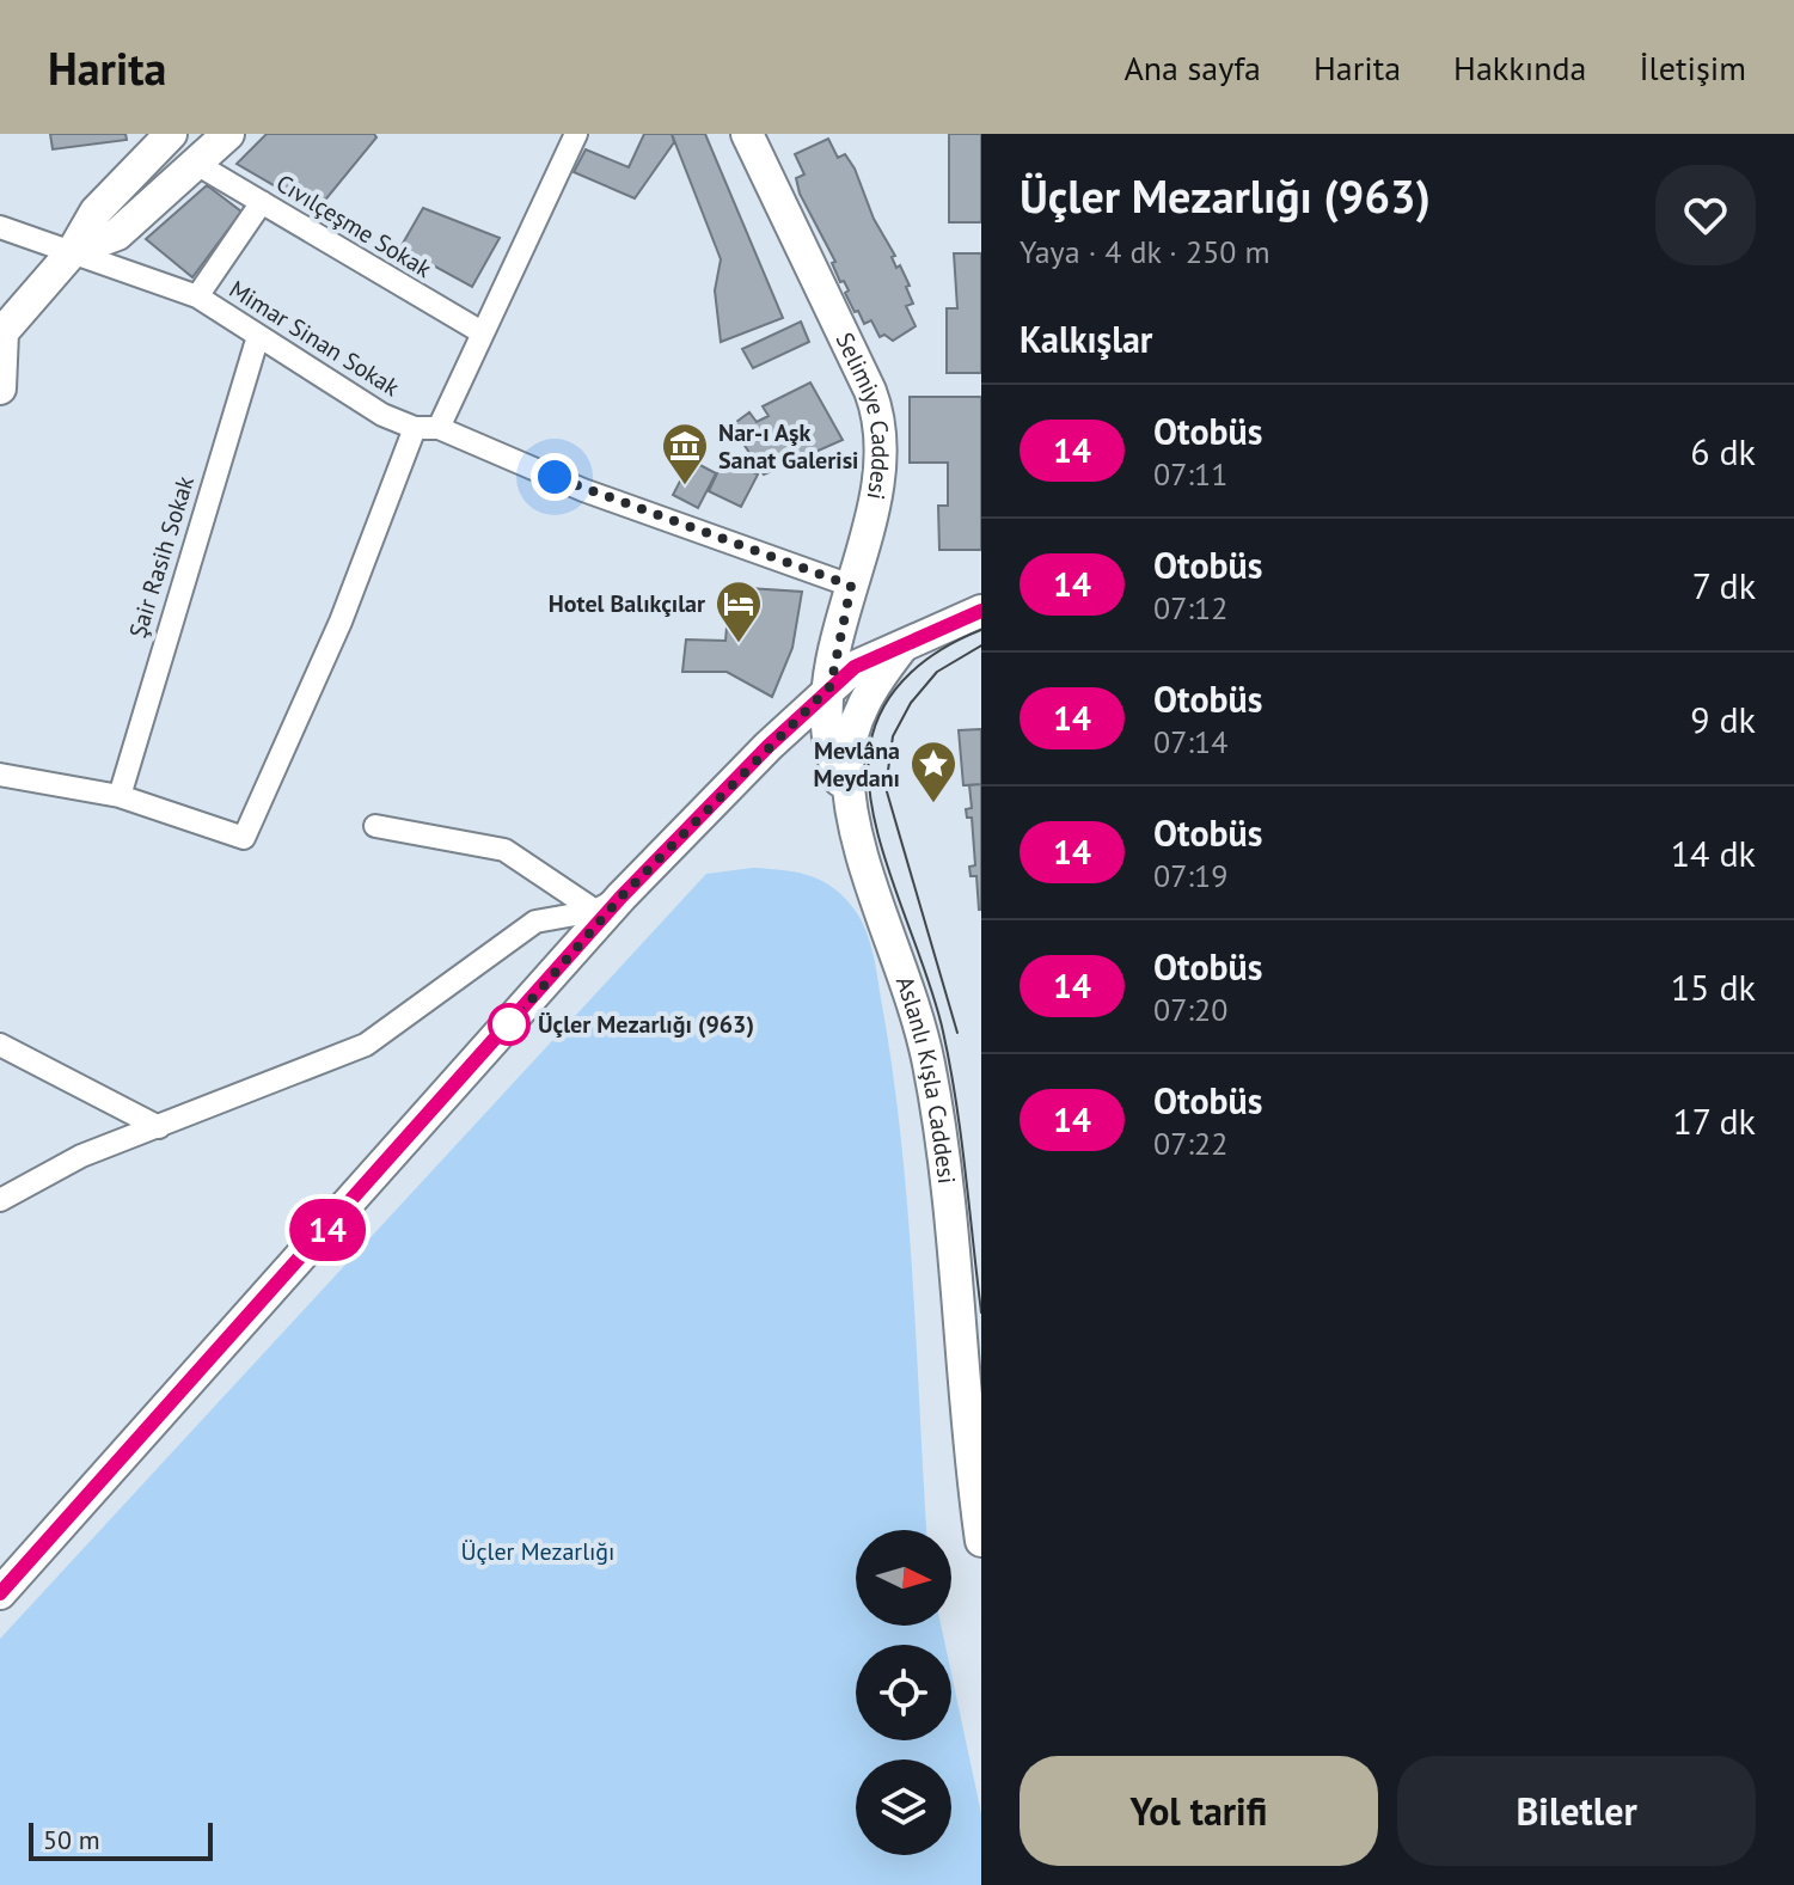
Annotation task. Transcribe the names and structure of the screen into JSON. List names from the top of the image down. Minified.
{"streets":{"main road":["Selimiye Caddesi","Aslanlı Kışla Caddesi"],"street":["Cıvılçeşme Sokak","Mimar Sinan Sokak","Şair Rasih Sokak"]},"crossings":[["Mimar Sinan Sokak","Selimiye Caddesi"],["Mimar Sinan Sokak","Şair Rasih Sokak"],["Selimiye Caddesi","Aslanlı Kışla Caddesi"]],"parks":["Üçler Mezarlığı"],"places":{"museum":["Nar-ı Aşk Sanat Galerisi"],"hotel":["Hotel Balıkçılar"],"place":["Mevlâna Meydanı"],"other":["Üçler Mezarlığı (963)"]},"lines":["bus line 14"],"scale_bar":"50 m","north":"right","page":{"header":"Harita","nav":["Ana sayfa","Harita","Hakkında","İletişim"],"on_map":"14","heading":[["Üçler Mezarlığı (963)","Yaya · 4 dk · 250 m"],"Kalkışlar"],"list":[{"mark":"14","name":"Otobüs","note":"07:11","value":"6 dk"},{"mark":"14","name":"Otobüs","note":"07:12","value":"7 dk"},{"mark":"14","name":"Otobüs","note":"07:14","value":"9 dk"},{"mark":"14","name":"Otobüs","note":"07:19","value":"14 dk"},{"mark":"14","name":"Otobüs","note":"07:20","value":"15 dk"},{"mark":"14","name":"Otobüs","note":"07:22","value":"17 dk"}],"buttons":["Yol tarifi","Biletler"],"scale":"50 m"}}
